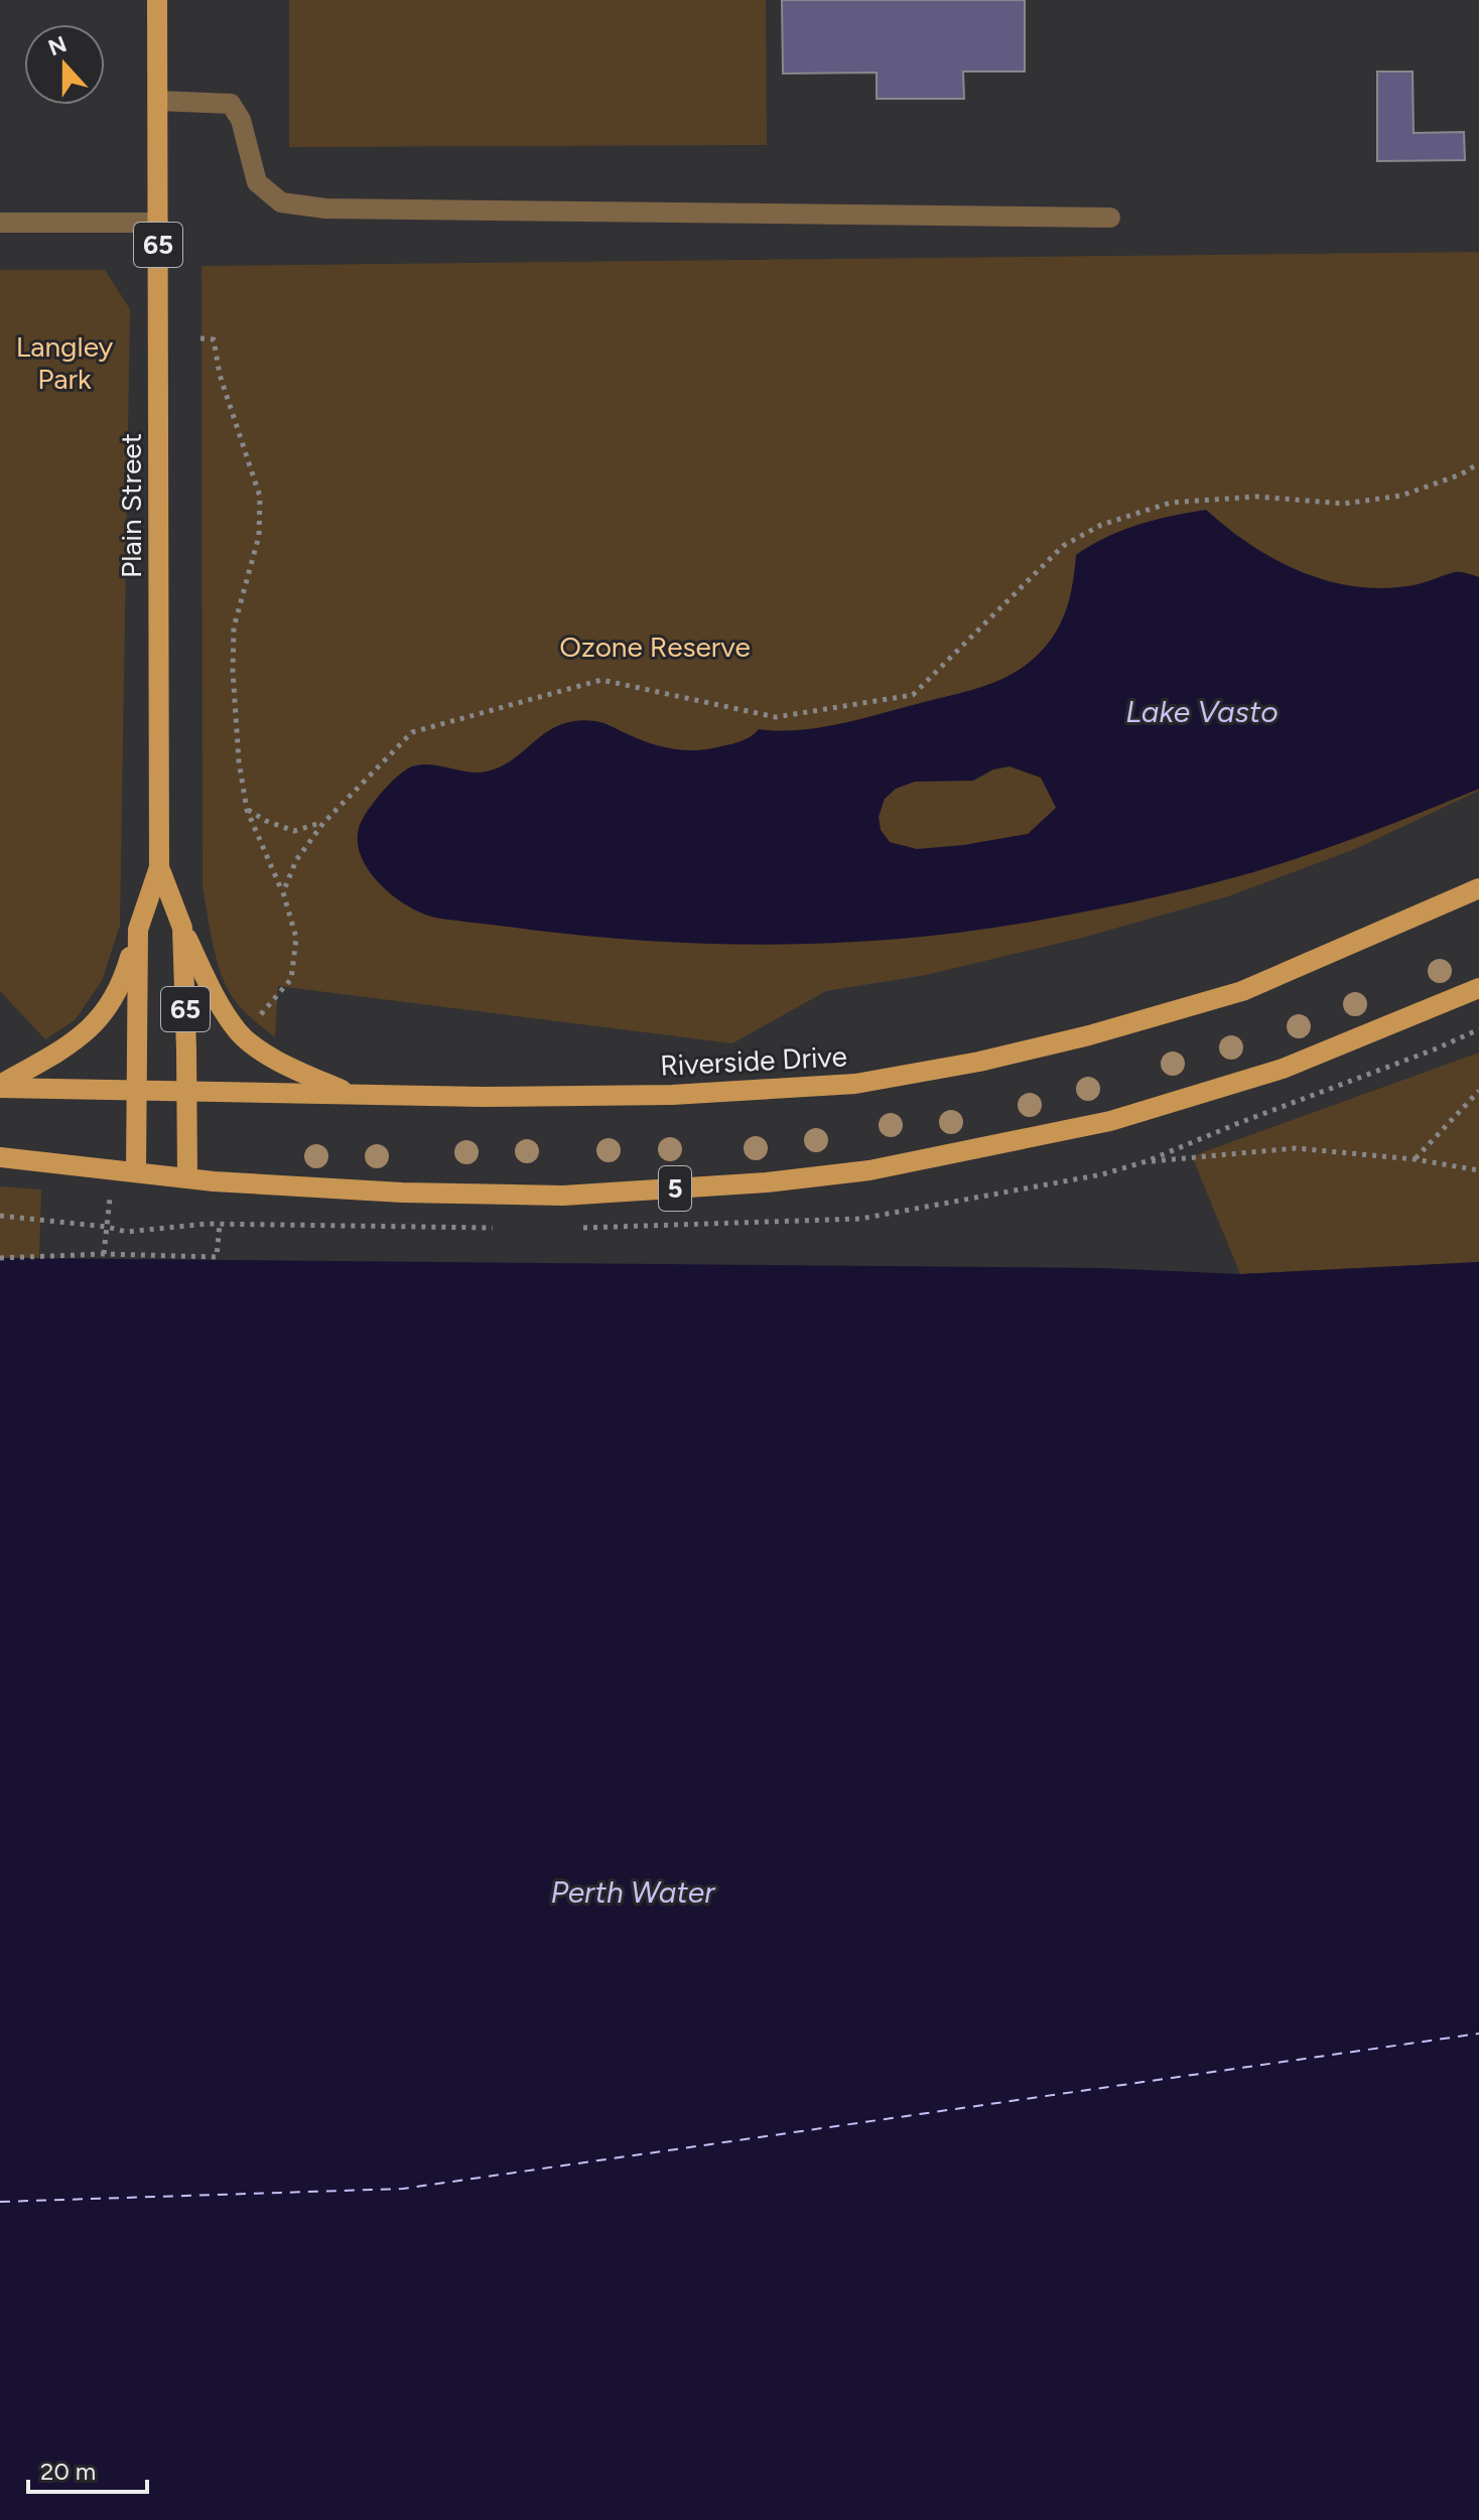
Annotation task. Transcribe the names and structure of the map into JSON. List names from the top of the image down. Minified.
{"streets":{"main road":["65","Plain Street","Riverside Drive","5"]},"crossings":[["Plain Street","Riverside Drive"],["Plain Street","5"]],"water":["Lake Vasto","Perth Water"],"parks":["Langley Park","Ozone Reserve"],"scale_bar":"20 m","north":"top"}
